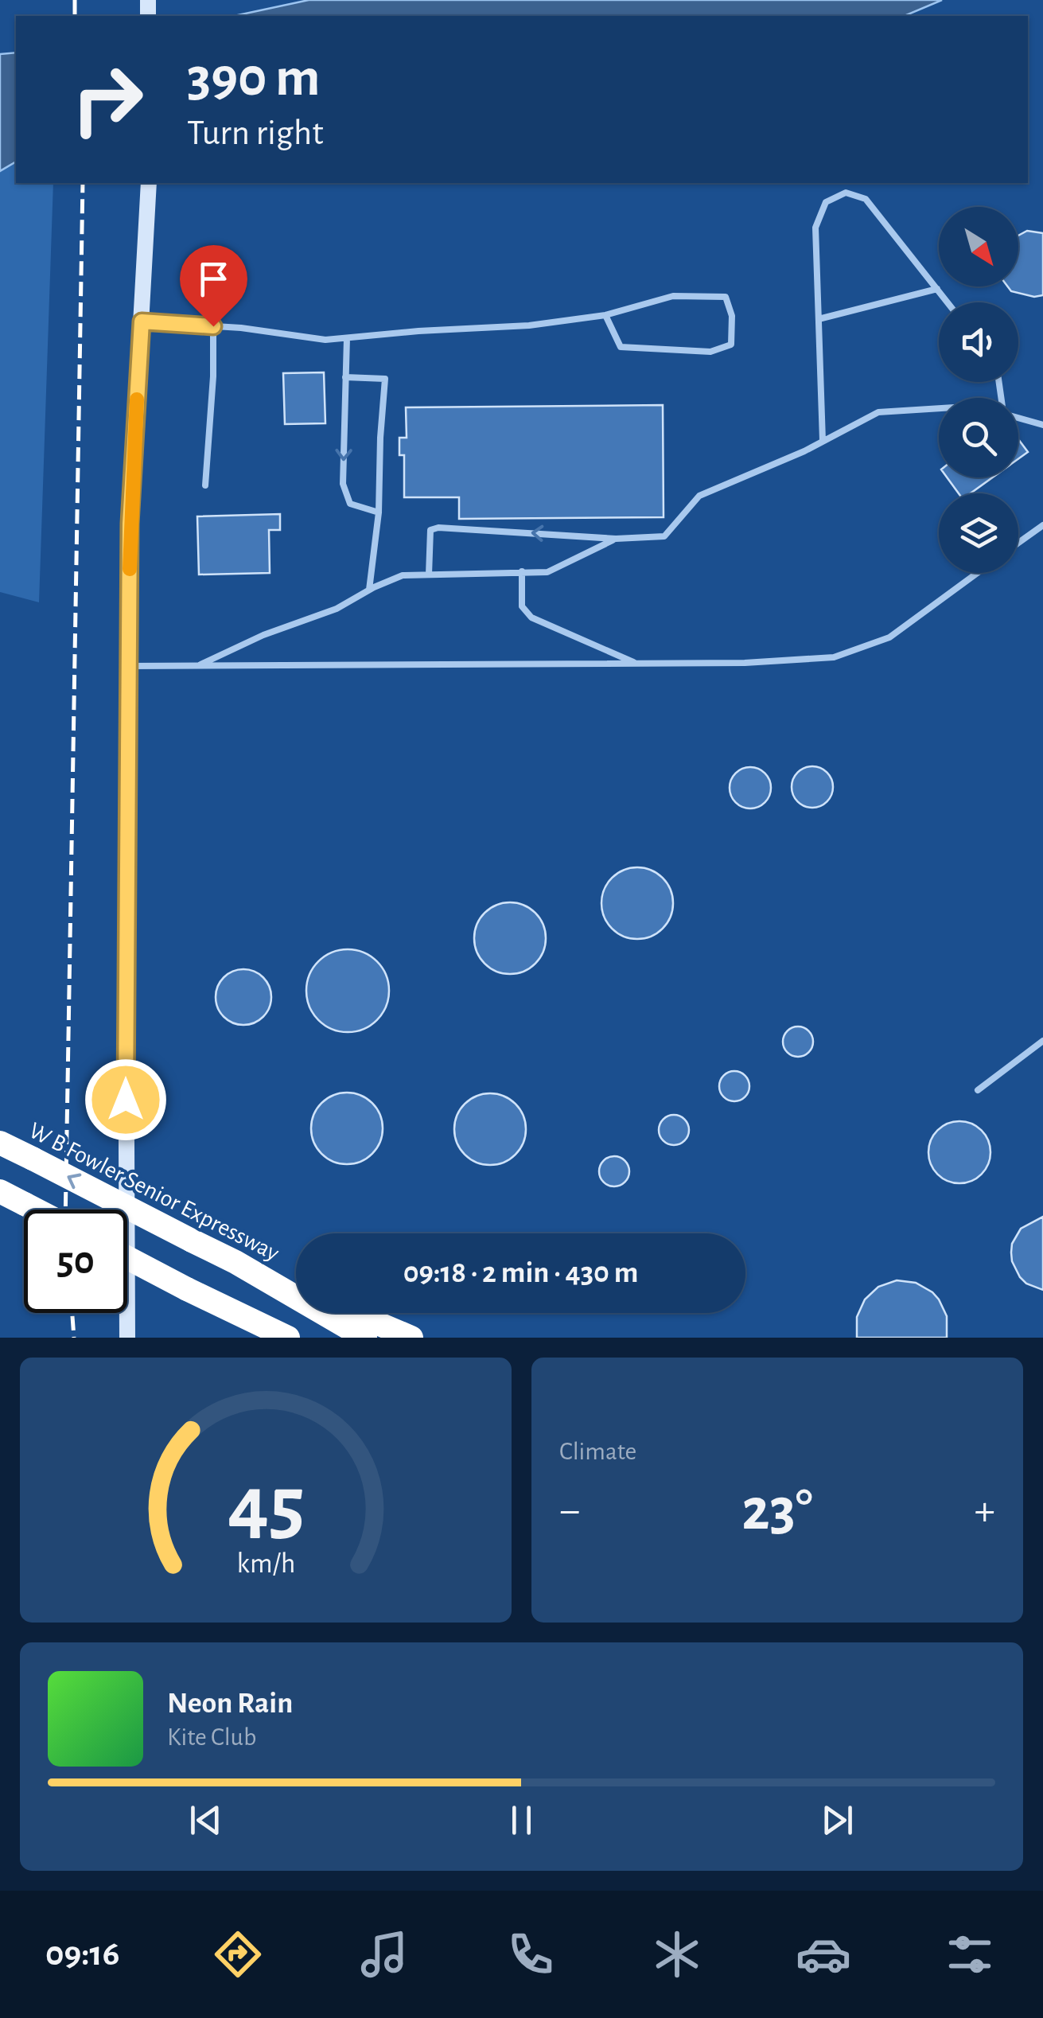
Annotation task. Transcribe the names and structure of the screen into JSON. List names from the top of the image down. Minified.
{"streets":{"highway":["W B Fowler Senior Expressway"]},"north":"bottom right","page":{"turn":["390 m","Turn right"],"limit":"50","trip":"09:18 · 2 min · 430 m","tile":"Climate","heat":["−","23°","+"],"song":["Neon Rain","Kite Club"],"tabs":"09:16","gauge":["45","km/h"]}}
